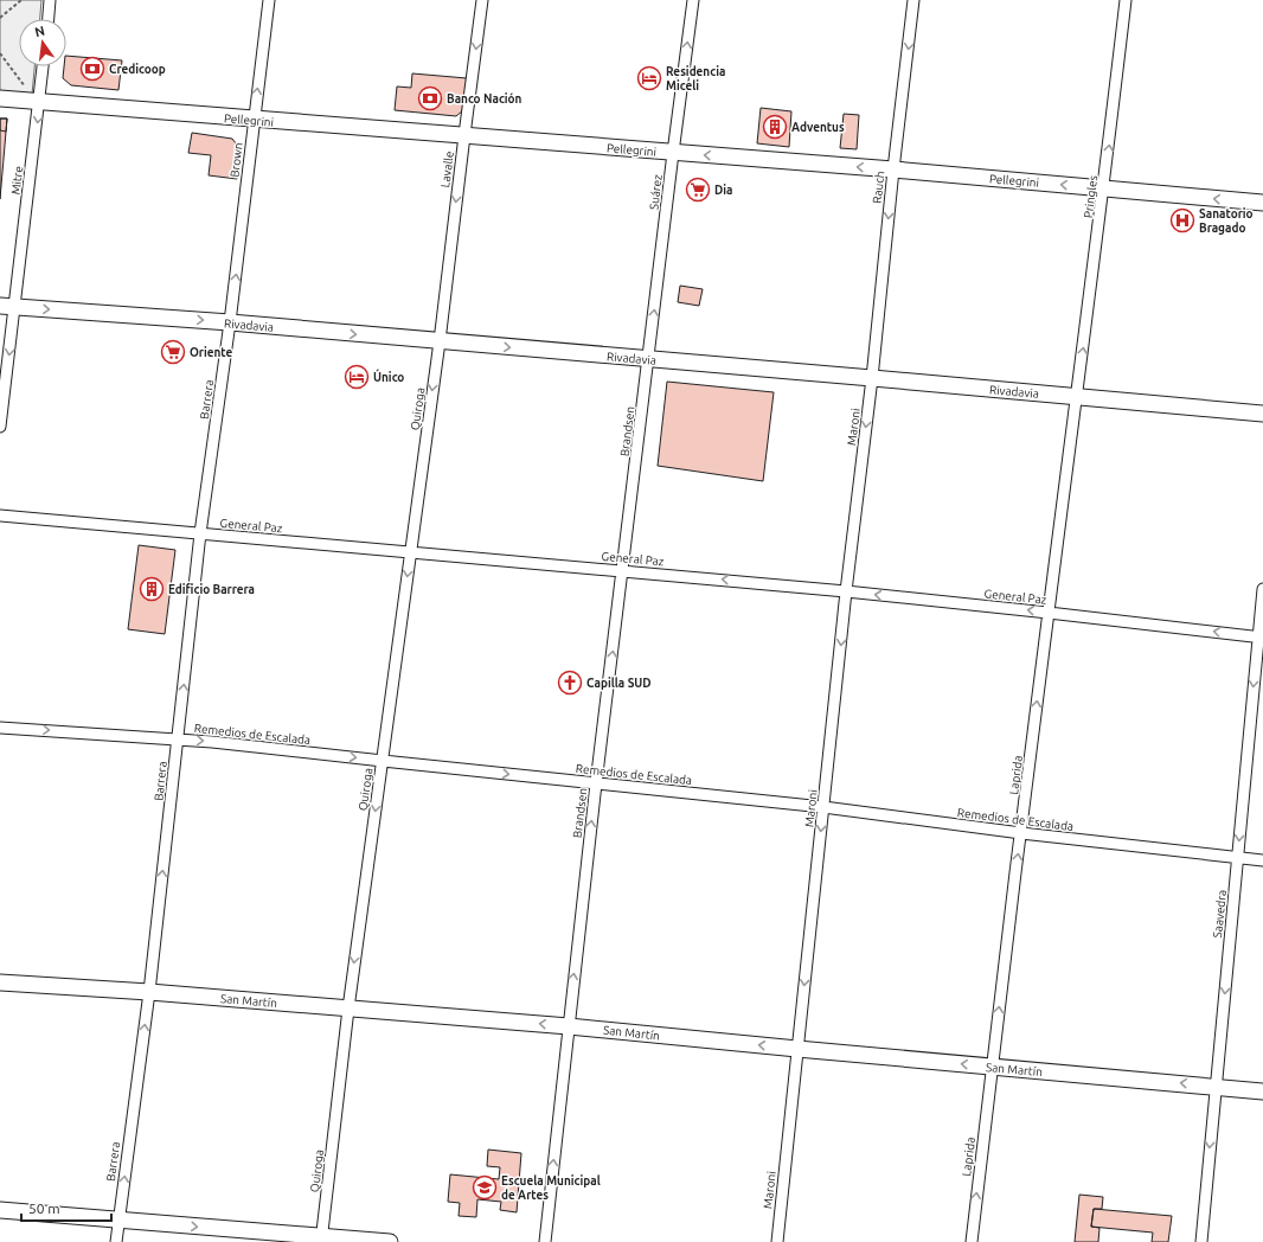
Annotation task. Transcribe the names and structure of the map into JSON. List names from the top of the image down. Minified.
{"streets":{"main road":["Pellegrini","Rivadavia","San Martín"],"street":["Brown","Lavalle","Mitre","Rauch","Suárez","Pringles","Barrera","Quiroga","Maroni","Brandsen","General Paz","Remedios de Escalada","Laprida","Saavedra"]},"crossings":[["Pellegrini","Brown"],["Pellegrini","Lavalle"],["Pellegrini","Mitre"],["Pellegrini","Rauch"],["Pellegrini","Suárez"],["Pellegrini","Pringles"],["Brown","Rivadavia"],["Brown","Barrera"],["Lavalle","Rivadavia"],["Lavalle","Quiroga"],["Mitre","Rivadavia"],["Rauch","Rivadavia"],["Rauch","Maroni"],["Suárez","Rivadavia"],["Suárez","Brandsen"],["Pringles","Rivadavia"],["Pringles","Laprida"],["Rivadavia","Barrera"],["Rivadavia","Quiroga"],["Rivadavia","Maroni"],["Rivadavia","Brandsen"],["Rivadavia","Laprida"],["Barrera","General Paz"],["Barrera","Remedios de Escalada"],["Barrera","San Martín"],["Quiroga","General Paz"],["Quiroga","Remedios de Escalada"],["Quiroga","San Martín"],["Maroni","General Paz"],["Maroni","Remedios de Escalada"],["Maroni","San Martín"],["Brandsen","General Paz"],["Brandsen","Remedios de Escalada"],["Brandsen","San Martín"],["General Paz","Laprida"],["General Paz","Saavedra"],["Remedios de Escalada","Laprida"],["Remedios de Escalada","Saavedra"],["Laprida","San Martín"],["Saavedra","San Martín"]],"one_way":["Pellegrini","Brown","Lavalle","Mitre","Rauch","Suárez","Pringles","Rivadavia","Barrera","Quiroga","Maroni","Brandsen","General Paz","Remedios de Escalada","Laprida","Saavedra","San Martín"],"places":{"bank":["Credicoop","Banco Nación"],"hotel":["Residencia Miceli","Único"],"building":["Adventus","Edificio Barrera"],"supermarket":["Dia","Oriente"],"hospital":["Sanatorio Bragado"],"church":["Capilla SUD"],"school or university":["Escuela Municipal de Artes"]},"scale_bar":"50 m","north":"top"}
